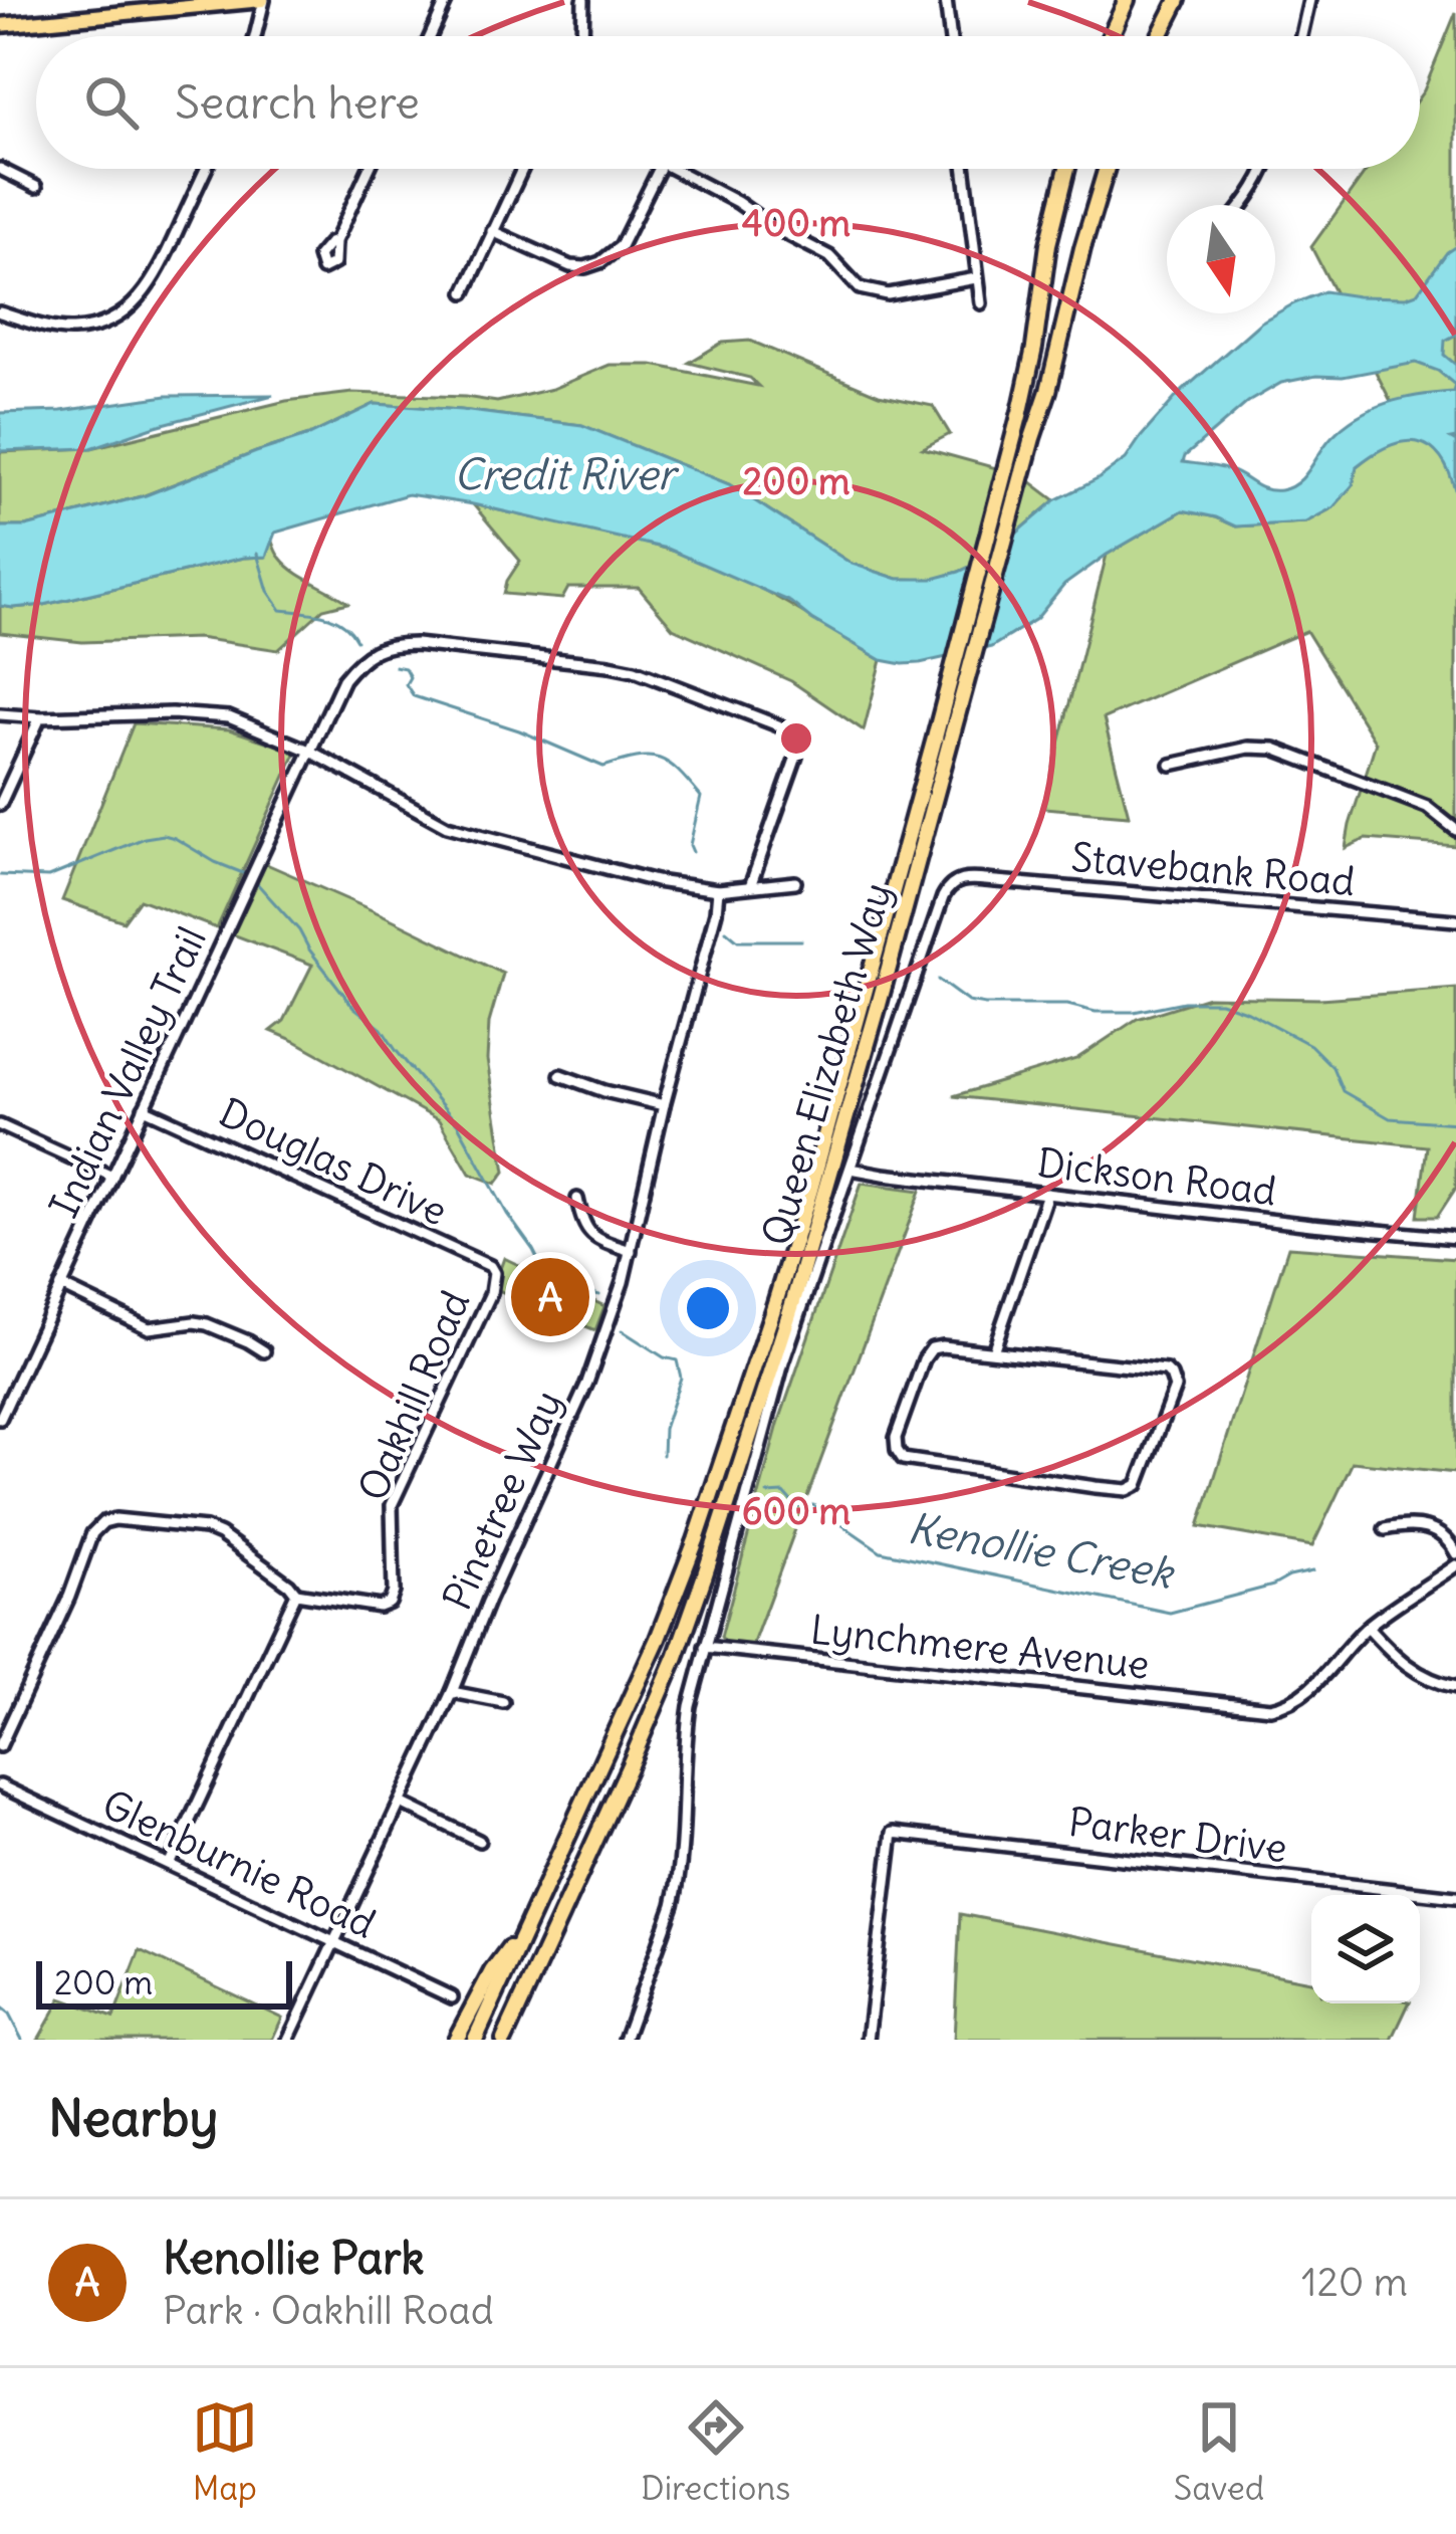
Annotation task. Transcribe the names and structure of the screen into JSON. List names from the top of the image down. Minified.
{"streets":{"highway":["Queen Elizabeth Way"],"street":["Stavebank Road","Indian Valley Trail","Douglas Drive","Dickson Road","Oakhill Road","Pinetree Way","Lynchmere Avenue","Parker Drive","Glenburnie Road"]},"crossings":[["Stavebank Road","Dickson Road"],["Indian Valley Trail","Douglas Drive"],["Douglas Drive","Oakhill Road"],["Pinetree Way","Glenburnie Road"]],"water":["Credit River","Kenollie Creek"],"scale_bar":"200 m","north":"bottom","page":{"search":"Search here","pins":"A","scale":"200 m","heading":"Nearby","list":[{"mark":"A","name":"Kenollie Park","note":"Park · Oakhill Road","value":"120 m"}],"nav":["Map","Directions","Saved"]},"rings":["400 m","200 m","600 m"]}
